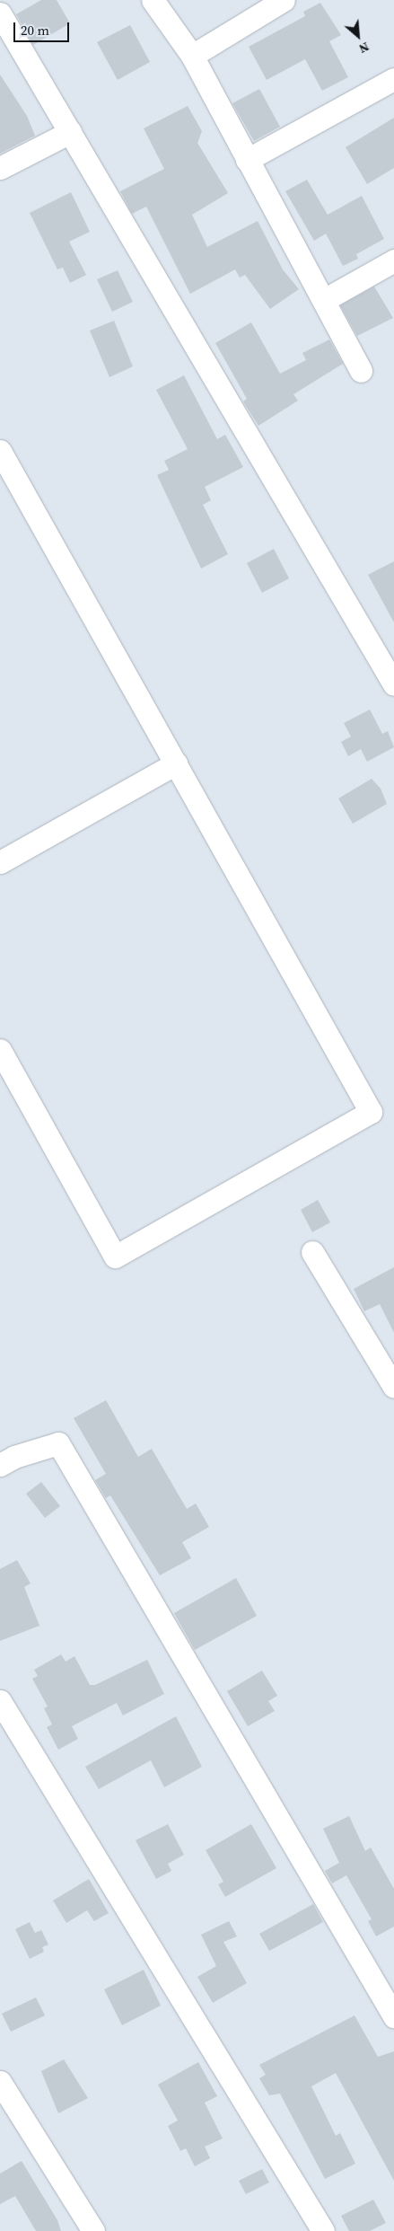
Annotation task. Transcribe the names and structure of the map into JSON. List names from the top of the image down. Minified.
{"scale_bar":"20 m","north":"bottom right"}
